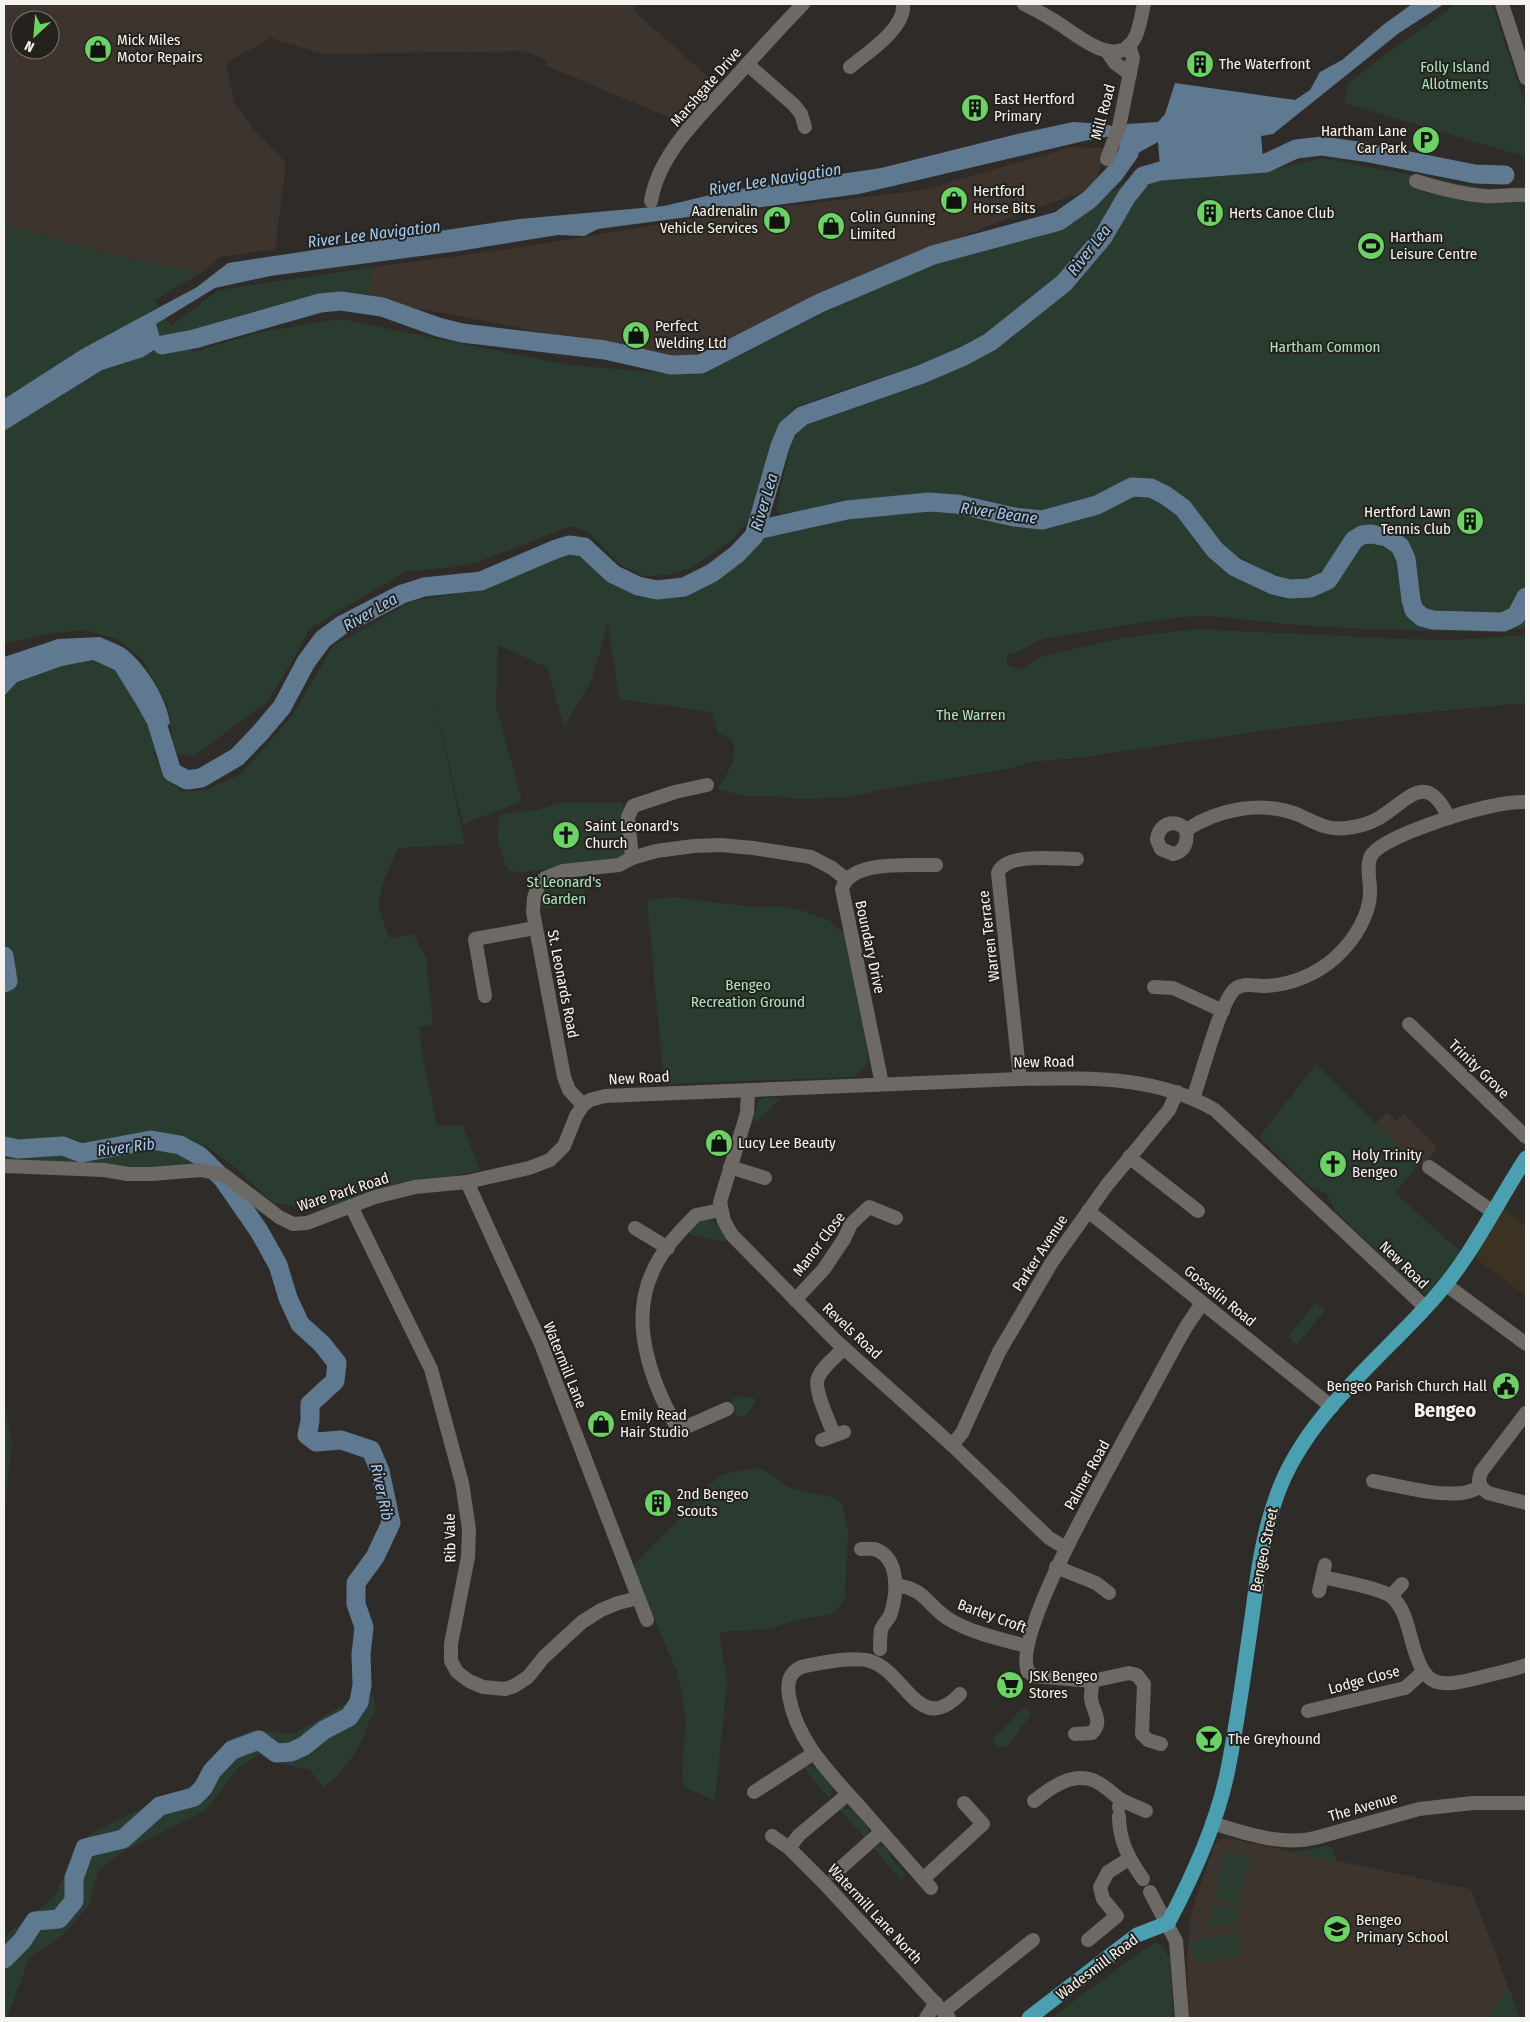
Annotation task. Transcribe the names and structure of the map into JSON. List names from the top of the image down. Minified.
{"streets":{"main road":["Bengeo Street","Wadesmill Road"],"street":["Marshgate Drive","Mill Road","Warren Terrace","Boundary Drive","St. Leonards Road","New Road","Trinity Grove","Ware Park Road","Manor Close","Parker Avenue","Gosselin Road","Revels Road","Watermill Lane","Palmer Road","Rib Vale","Barley Croft","Lodge Close","The Avenue","Watermill Lane North"]},"crossings":[["Warren Terrace","New Road"],["Boundary Drive","St. Leonards Road"],["Boundary Drive","New Road"],["St. Leonards Road","New Road"],["St. Leonards Road","Ware Park Road"],["New Road","Ware Park Road"],["New Road","Parker Avenue"],["New Road","Bengeo Street"],["Ware Park Road","Watermill Lane"],["Ware Park Road","Rib Vale"],["Manor Close","Revels Road"],["Parker Avenue","Gosselin Road"],["Parker Avenue","Revels Road"],["Gosselin Road","Palmer Road"],["Gosselin Road","Bengeo Street"],["Revels Road","Palmer Road"],["Watermill Lane","Rib Vale"],["Palmer Road","Barley Croft"],["Bengeo Street","The Avenue"],["Bengeo Street","Wadesmill Road"]],"districts":["Bengeo"],"water":["River Lee Navigation","River Lea","River Beane","River Rib"],"parks":["Folly Island Allotments","Hartham Common","The Warren","St Leonard's Garden","Bengeo Recreation Ground"],"places":{"shop":["Mick Miles Motor Repairs","Hertford Horse Bits","Aadrenalin Vehicle Services","Colin Gunning Limited","Perfect Welding Ltd","Lucy Lee Beauty","Emily Read Hair Studio"],"building":["The Waterfront","East Hertford Primary","Herts Canoe Club","Hertford Lawn Tennis Club","2nd Bengeo Scouts"],"parking":["Hartham Lane Car Park"],"sports":["Hartham Leisure Centre"],"church":["Saint Leonard's Church","Holy Trinity Bengeo"],"public building":["Bengeo Parish Church Hall"],"supermarket":["JSK Bengeo Stores"],"bar":["The Greyhound"],"school or university":["Bengeo Primary School"]},"north":"bottom left"}
